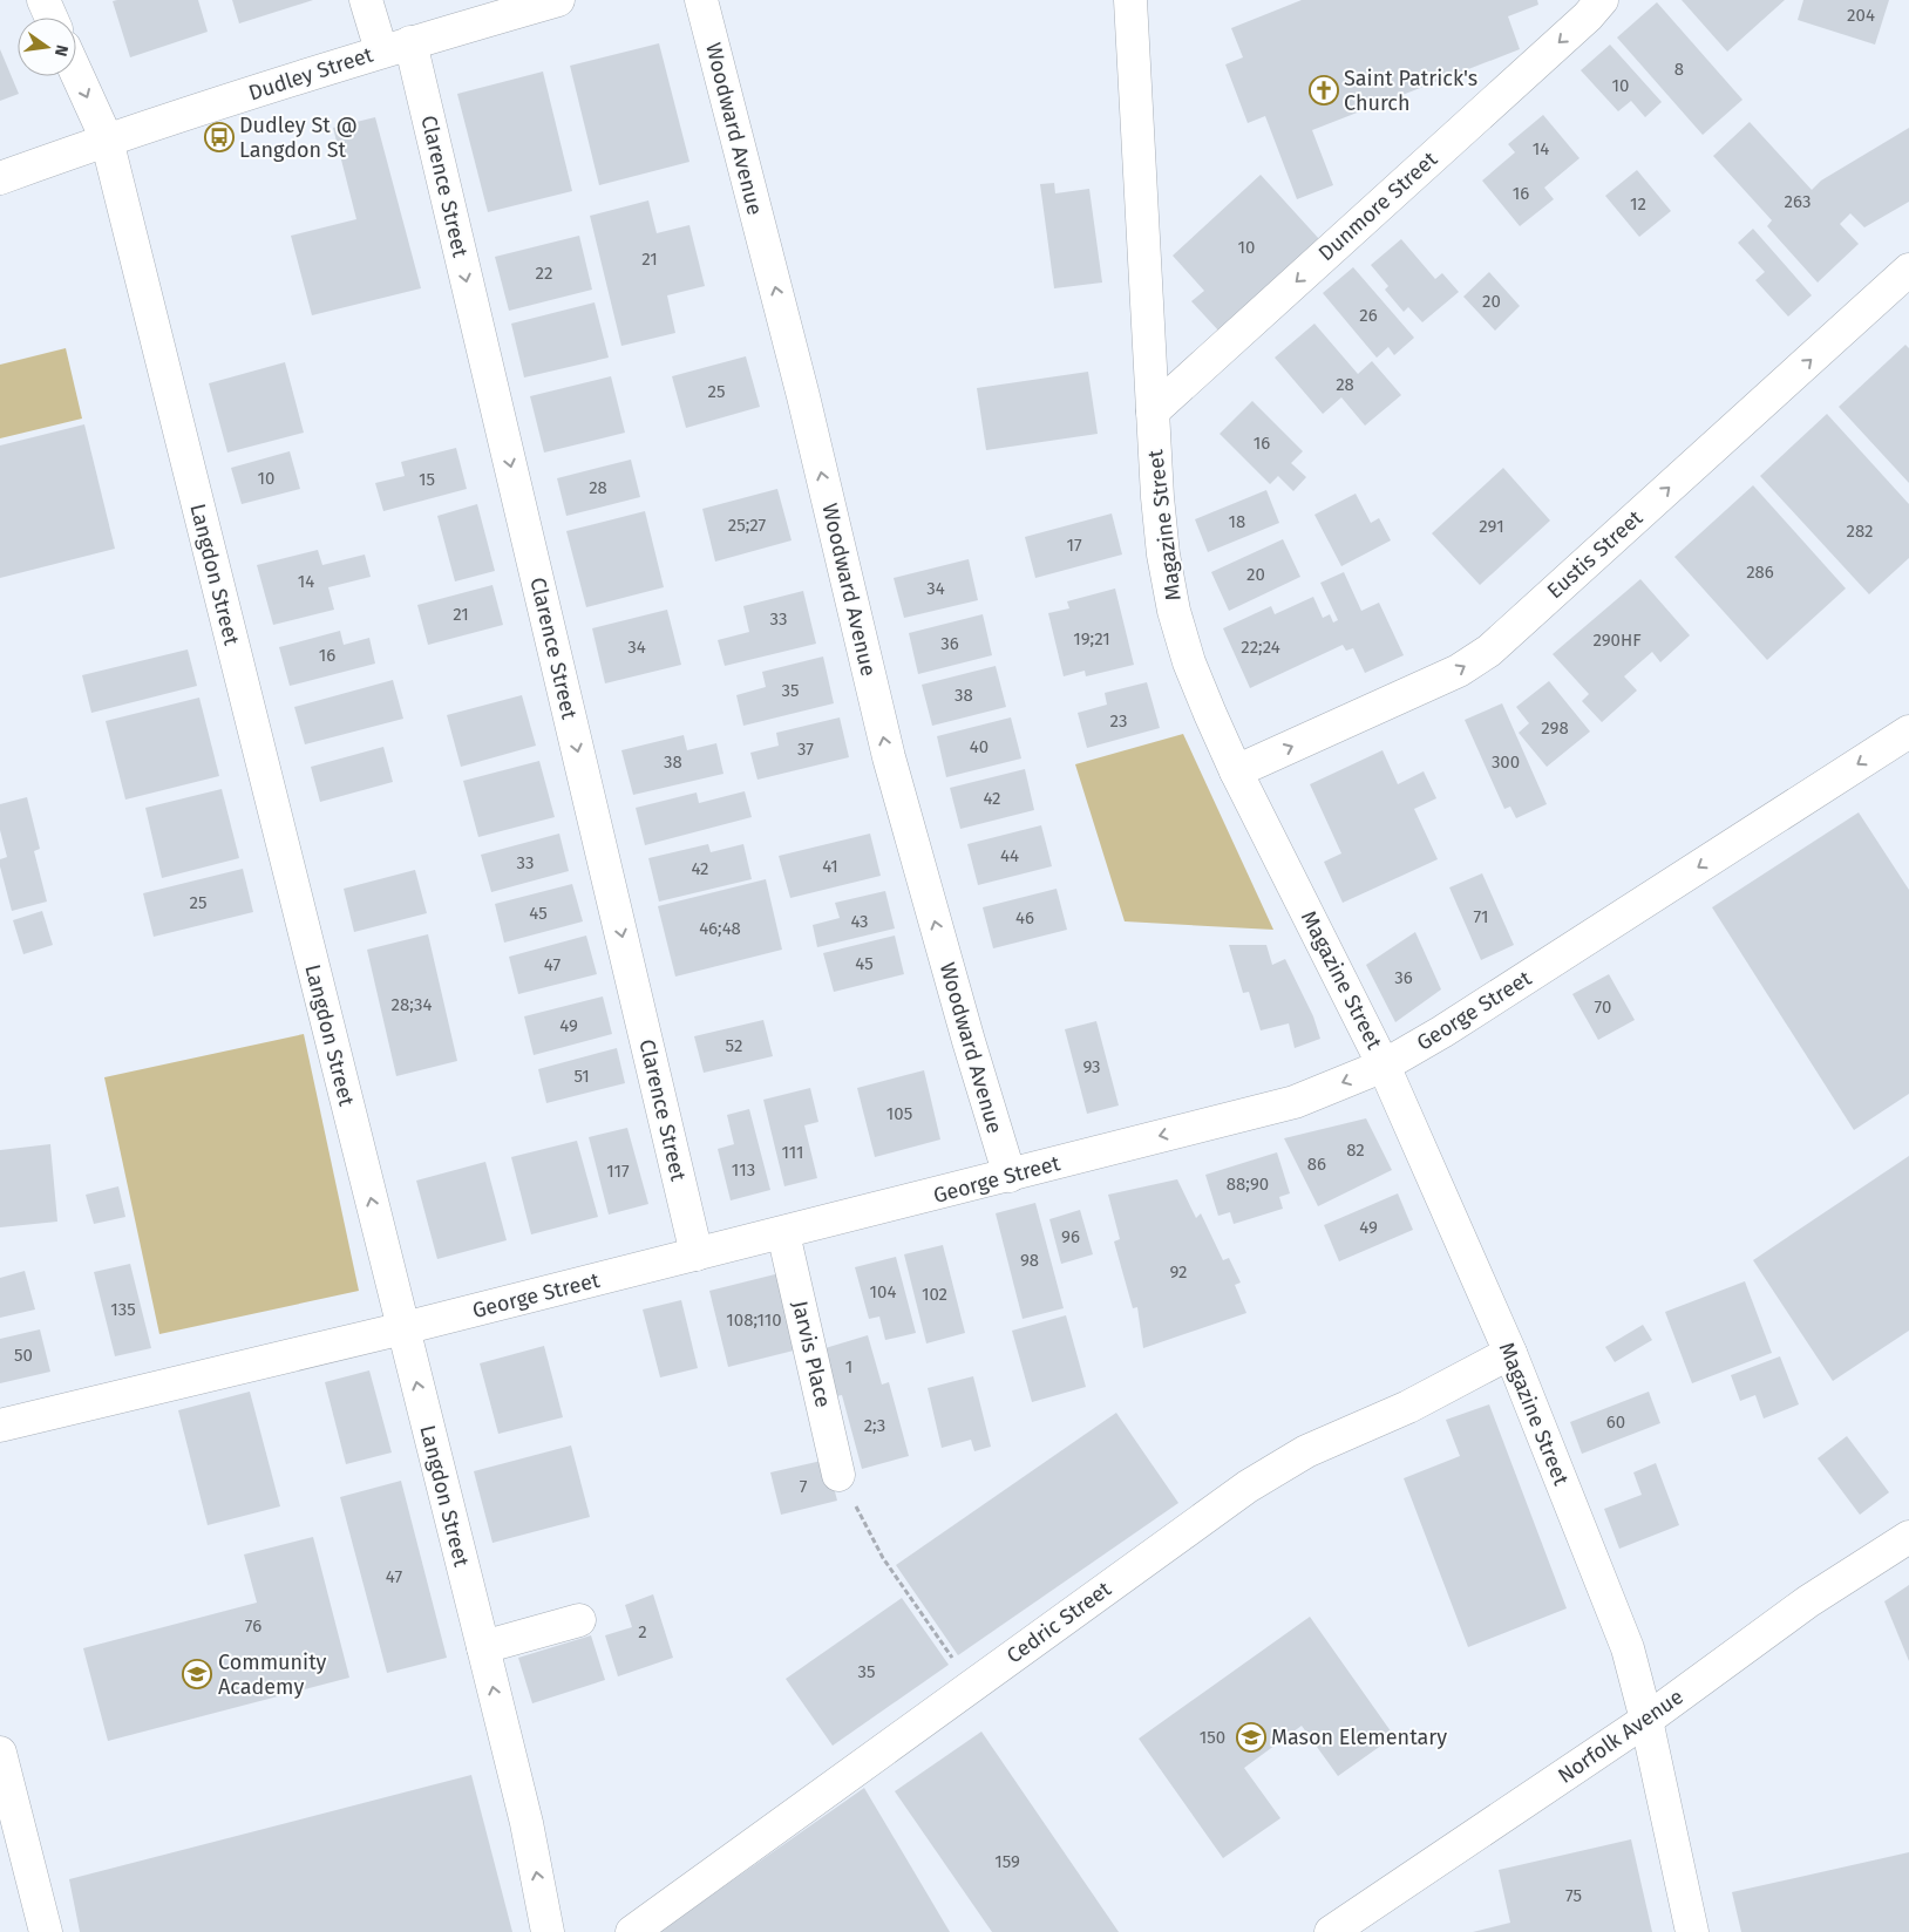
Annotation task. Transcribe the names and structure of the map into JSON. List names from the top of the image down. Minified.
{"streets":{"street":["Dudley Street","Woodward Avenue","Clarence Street","Dunmore Street","Magazine Street","Eustis Street","Langdon Street","George Street","Jarvis Place","Cedric Street","Norfolk Avenue"]},"crossings":[["Dudley Street","Clarence Street"],["Dudley Street","Langdon Street"],["Woodward Avenue","George Street"],["Clarence Street","George Street"],["Dunmore Street","Magazine Street"],["Magazine Street","Eustis Street"],["Magazine Street","George Street"],["Magazine Street","Cedric Street"],["Magazine Street","Norfolk Avenue"],["Langdon Street","George Street"],["George Street","Jarvis Place"]],"one_way":["Woodward Avenue","Clarence Street","Dunmore Street","Eustis Street","Langdon Street","George Street"],"places":{"church":["Saint Patrick's Church"],"bus stop":["Dudley St @ Langdon St"],"school or university":["Community Academy","Mason Elementary"]},"house_numbers":["204","8","10","14","16","263","12","10","21","22","20","26","28","25","16","10","15","28","18","25;27","291","282","17","286","20","14","34","21","33","19;21","290HF","36","34","22;24","16","35","38","23","298","40","37","38","300","42","44","33","41","42","25","45","71","46","43","46;48","45","47","36","28;34","70","49","52","93","51","105","82","111","86","113","117","88;90","49","96","98","92","104","102","135","108;110","50","1","60","2;3","7","47","76","2","35","150","159","75"],"north":"right"}
